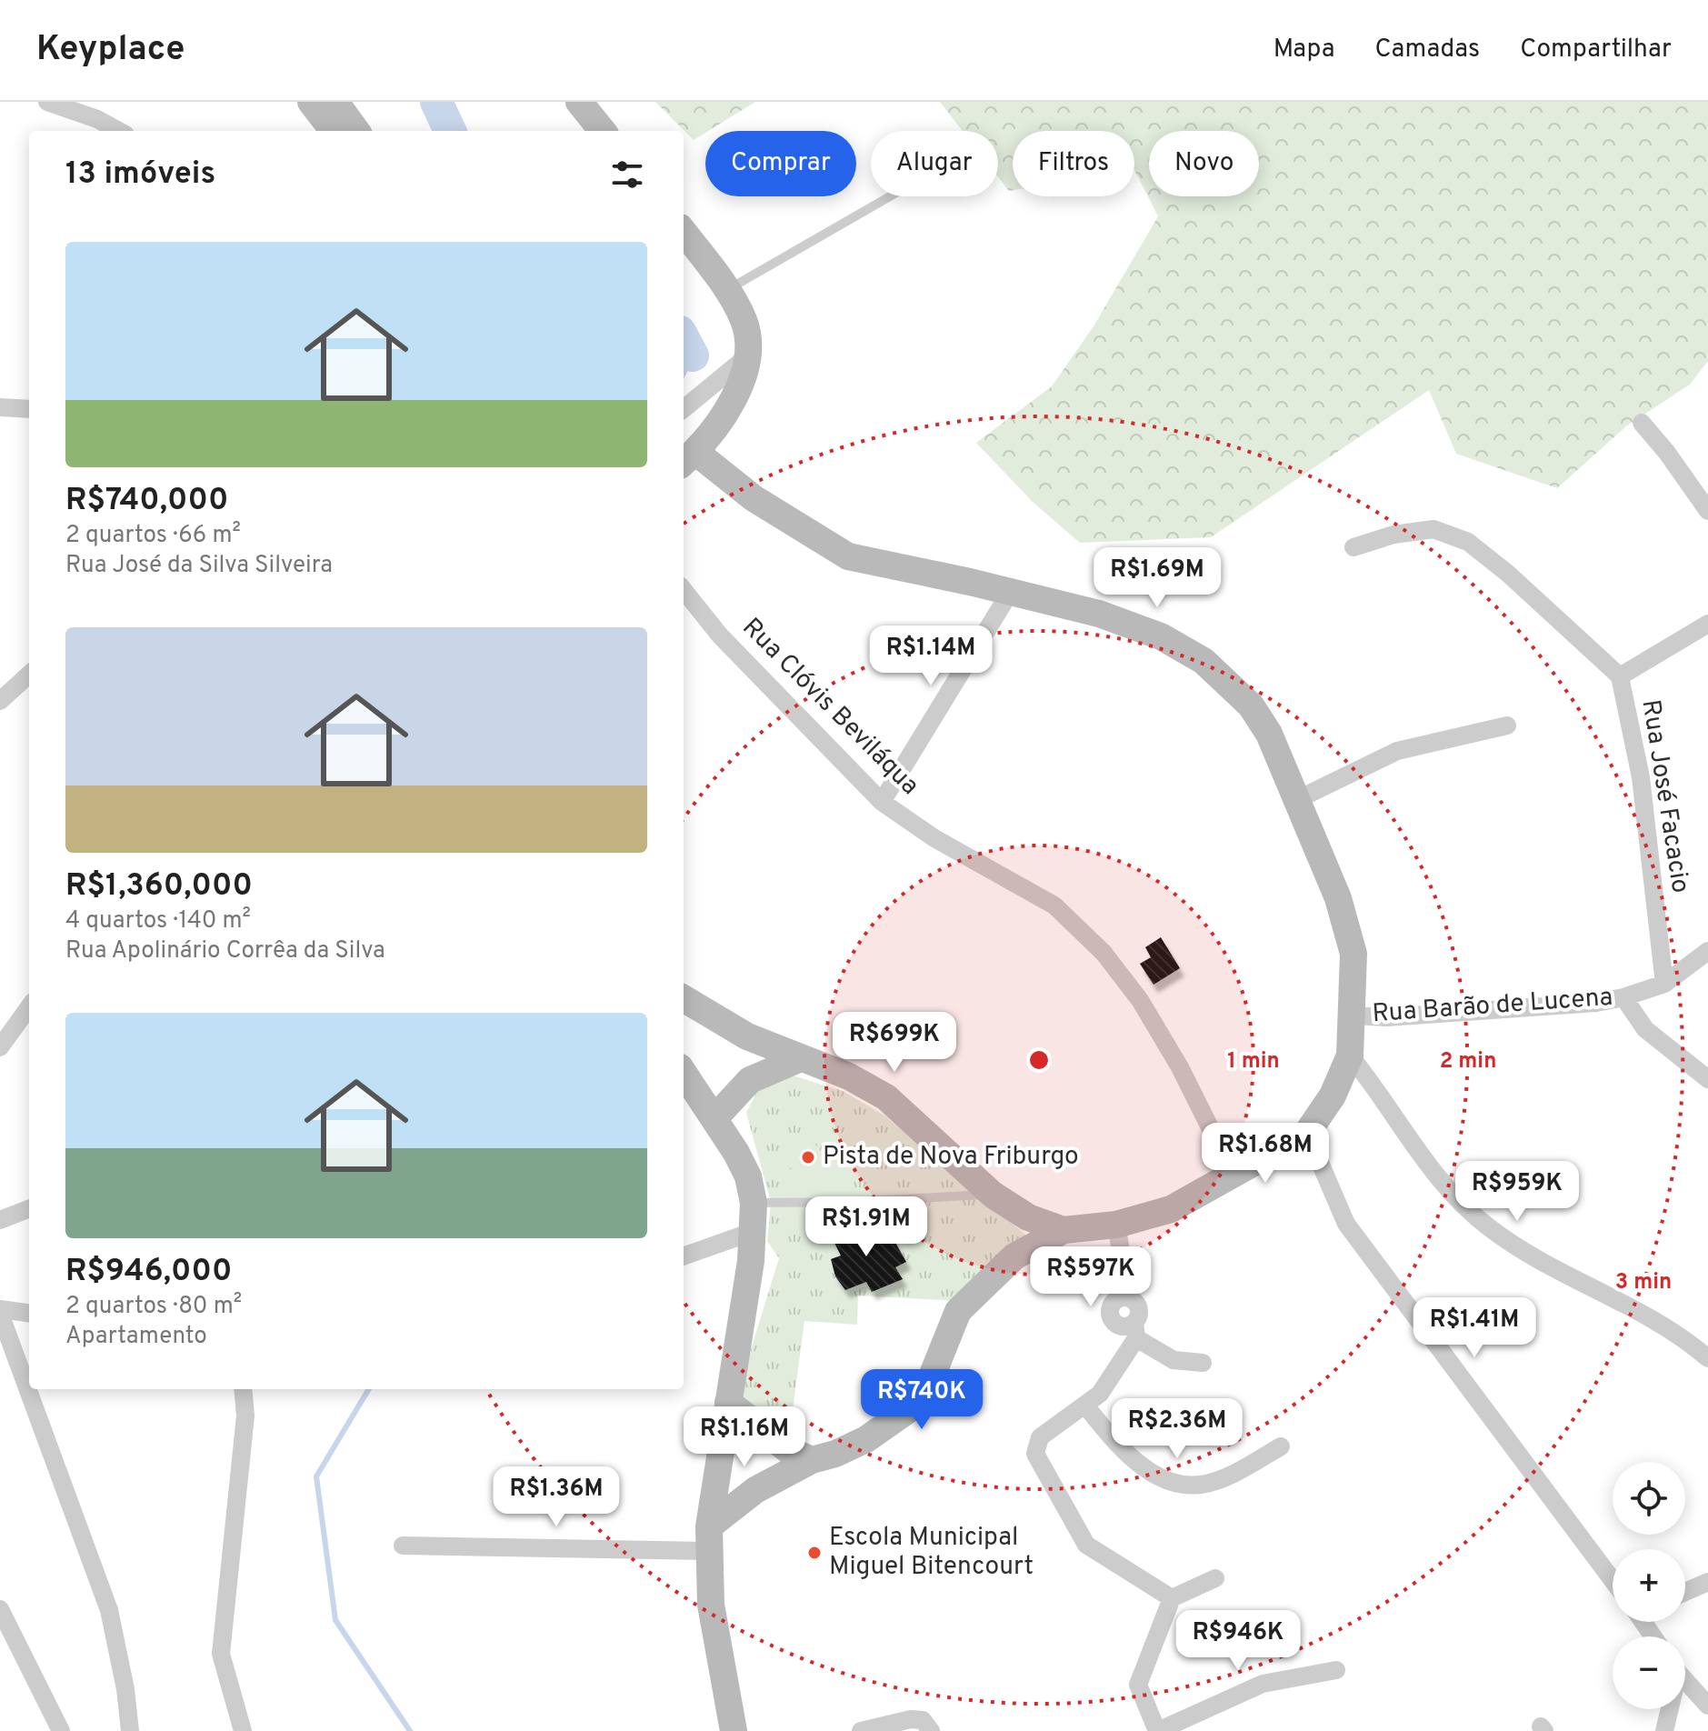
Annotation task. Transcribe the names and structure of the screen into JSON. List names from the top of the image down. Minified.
{"streets":{"street":["Rua Clóvis Beviláqua","Rua José Facacio","Rua Barão de Lucena"]},"crossings":[["Rua Clóvis Beviláqua","Rua Barão de Lucena"],["Rua José Facacio","Rua Barão de Lucena"]],"places":["Pista de Nova Friburgo","Escola Municipal Miguel Bitencourt"],"page":{"header":"Keyplace","nav":["Mapa","Camadas","Compartilhar"],"chip":["Comprar","Alugar","Filtros","Novo"],"heading":"13 imóveis","list":[{"name":"R$740,000","note":"2 quartos · 66 m² · Rua José da Silva Silveira"},{"name":"R$1,360,000","note":"4 quartos · 140 m² · Rua Apolinário Corrêa da Silva"},{"name":"R$946,000","note":"2 quartos · 80 m² · Apartamento"}],"price":["R$1.69M","R$1.14M","R$699K","R$1.68M","R$959K","R$1.91M","R$597K","R$1.41M","R$740K","R$2.36M","R$1.16M","R$1.36M","R$946K"],"map_buttons":["+","−"]},"rings":["1 min","2 min","3 min"]}
